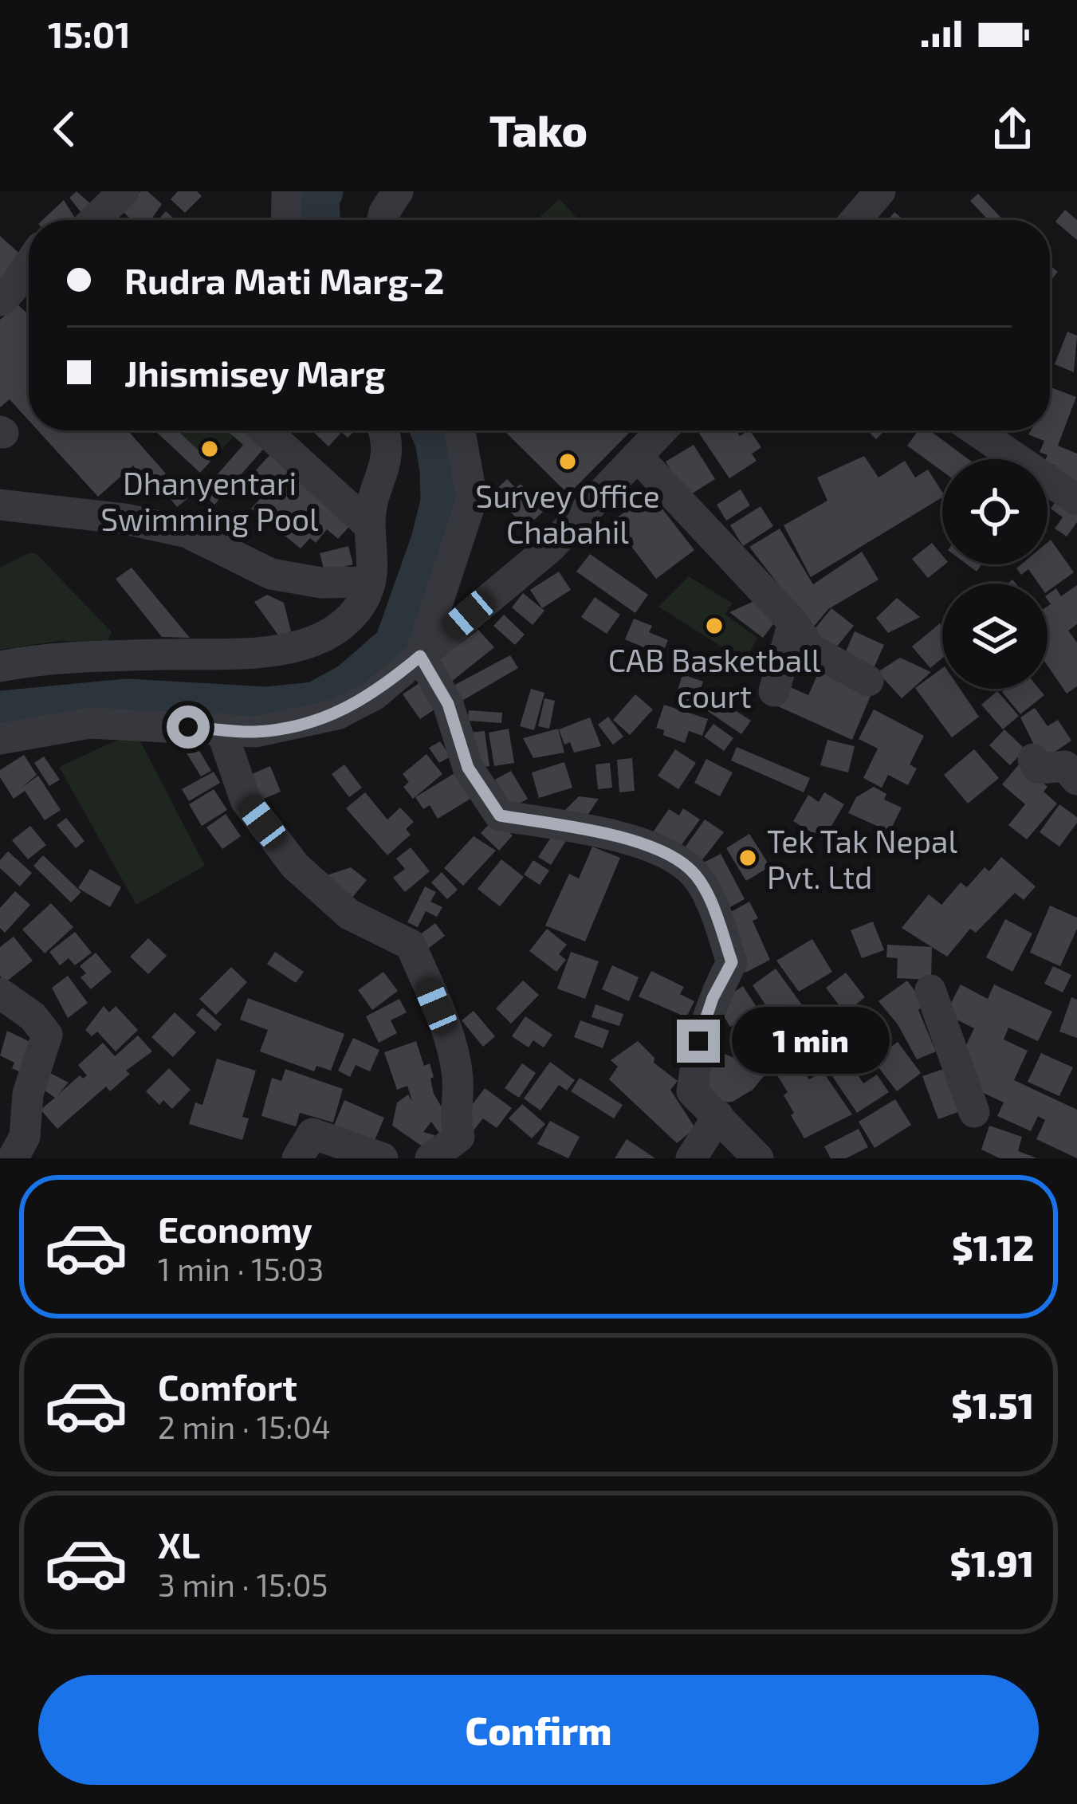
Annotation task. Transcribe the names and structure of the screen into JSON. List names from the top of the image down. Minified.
{"places":["Dhanyentari Swimming Pool","Survey Office Chabahil","CAB Basketball court","Tek Tak Nepal Pvt. Ltd"],"page":{"status":"15:01","header":"Tako","banner":["Rudra Mati Marg-2","Jhismisey Marg"],"bubble":"1 min","list":[{"name":"Economy","note":"1 min · 15:03","value":"$1.12"},{"name":"Comfort","note":"2 min · 15:04","value":"$1.51"},{"name":"XL","note":"3 min · 15:05","value":"$1.91"}],"buttons":"Confirm"}}
